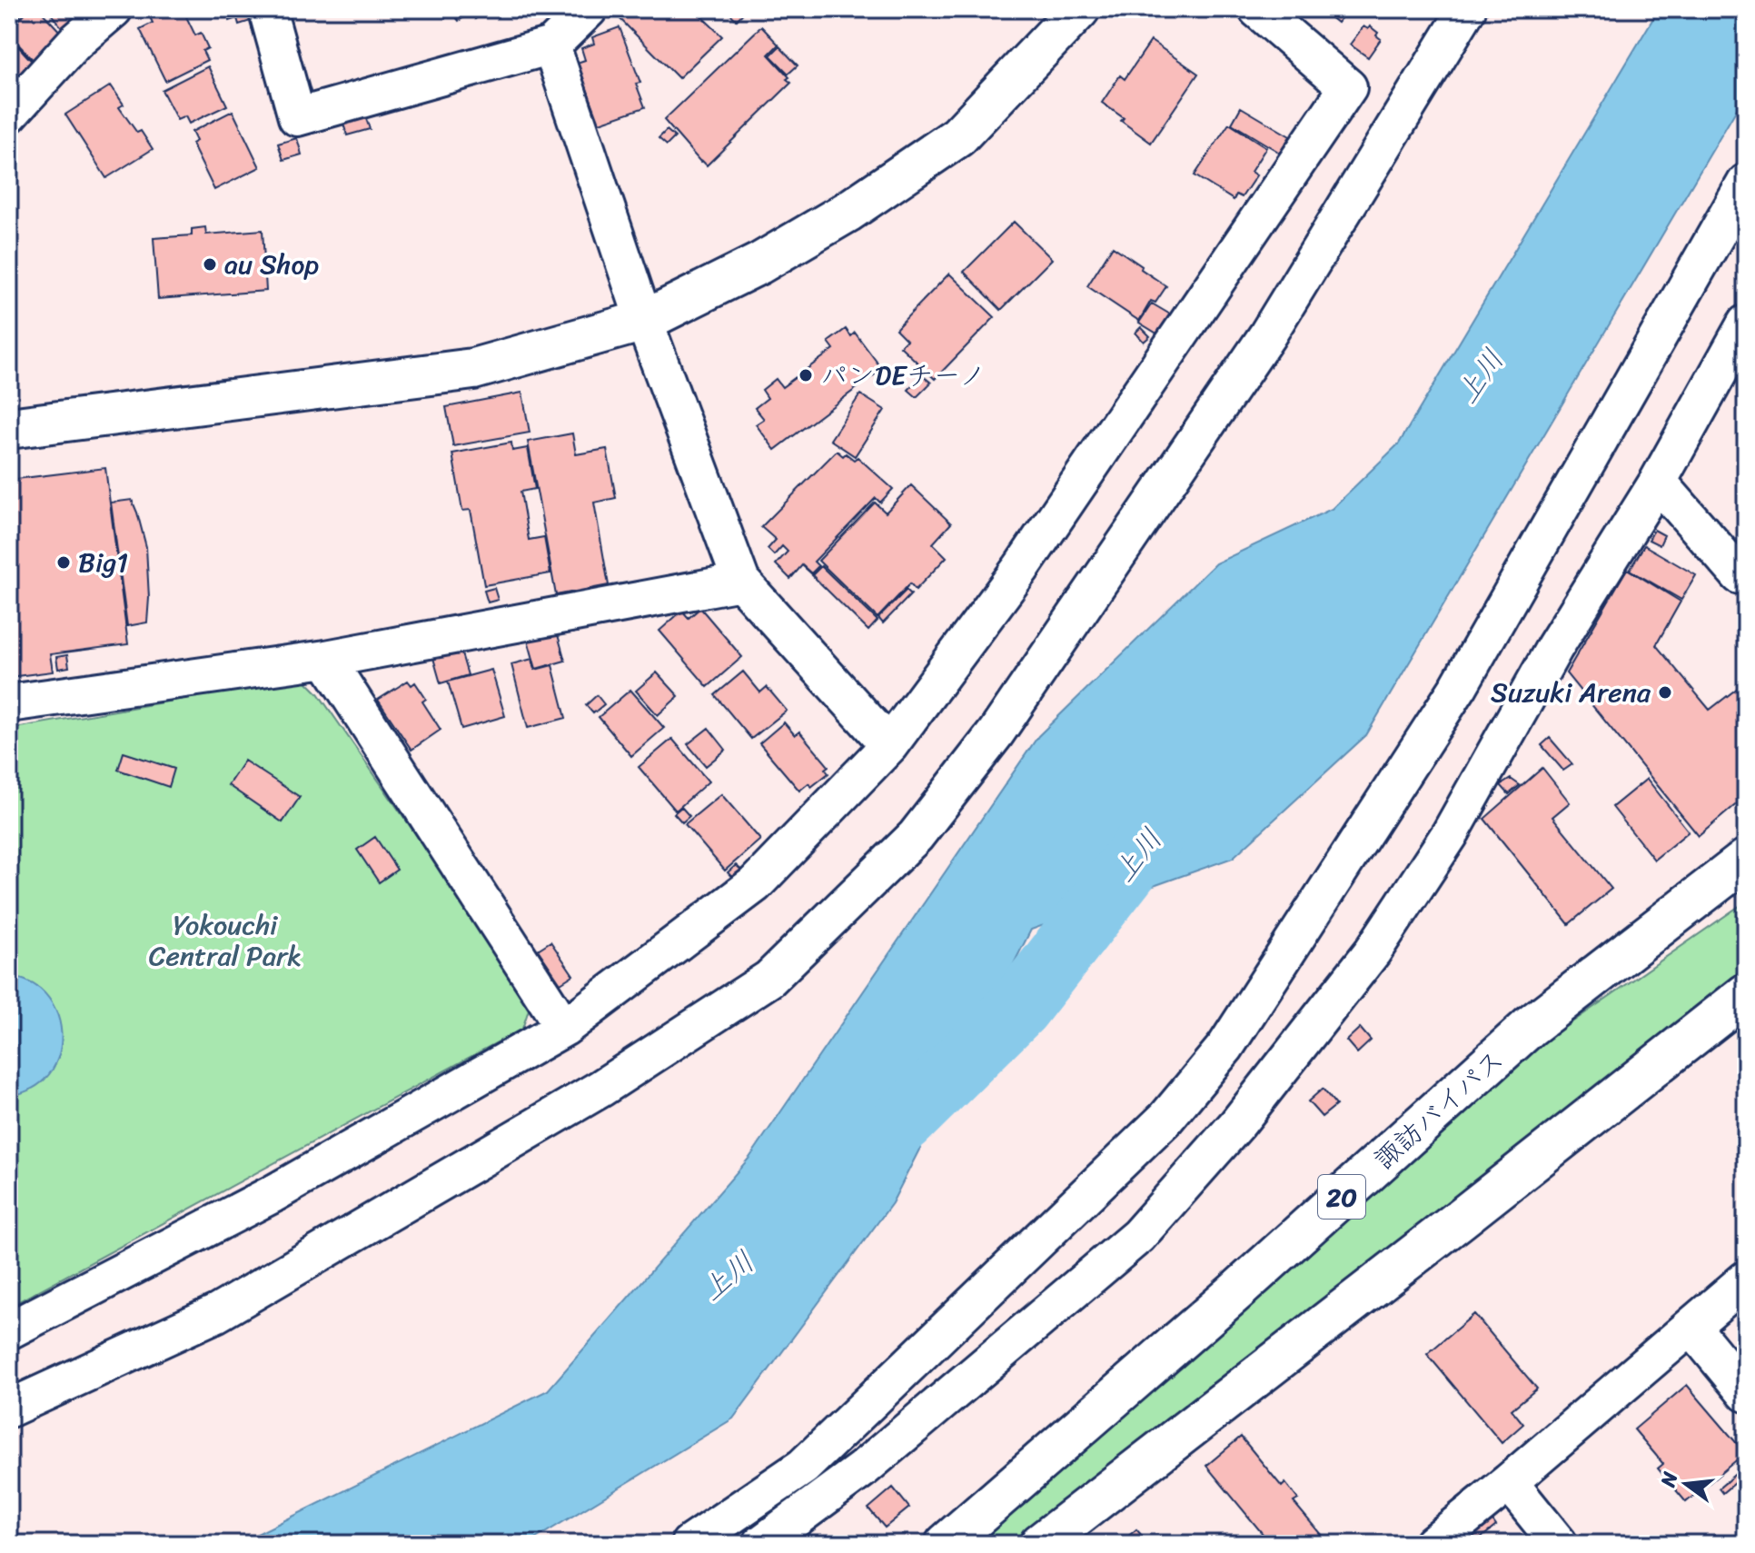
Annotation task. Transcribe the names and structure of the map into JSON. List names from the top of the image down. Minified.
{"streets":{"main road":["諏訪バイパス","20"]},"water":["上川"],"parks":["Yokouchi Central Park"],"places":["au Shop","パンDEチーノ","Big1","Suzuki Arena"],"north":"left"}
